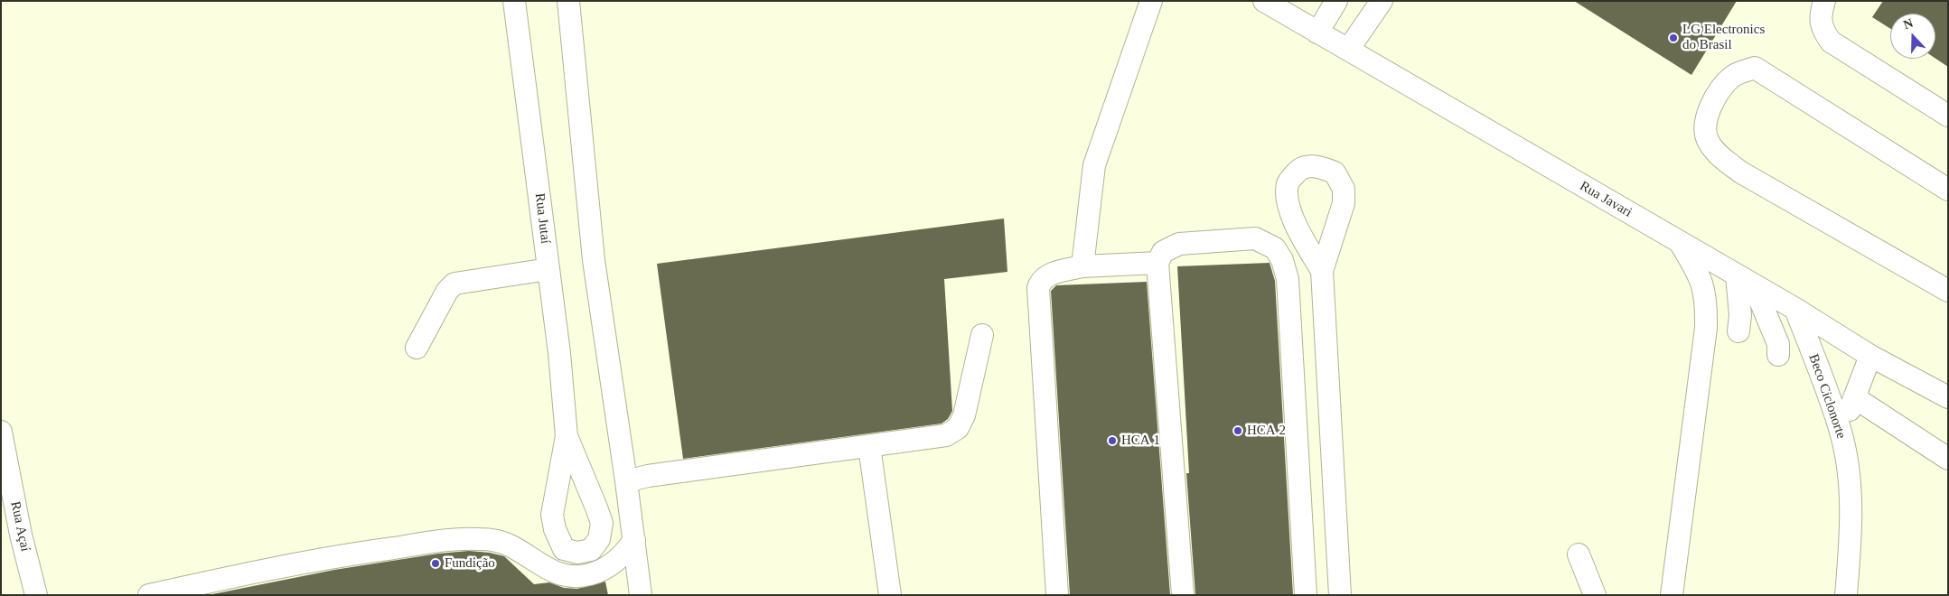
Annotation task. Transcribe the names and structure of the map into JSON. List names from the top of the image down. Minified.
{"streets":{"street":["Rua Javari","Rua Jutaí","Beco Ciclonorte","Rua Açaí"]},"crossings":[["Rua Javari","Beco Ciclonorte"]],"places":["LG Electronics do Brasil","HCA 2","HCA 1","Fundição"],"north":"top"}
